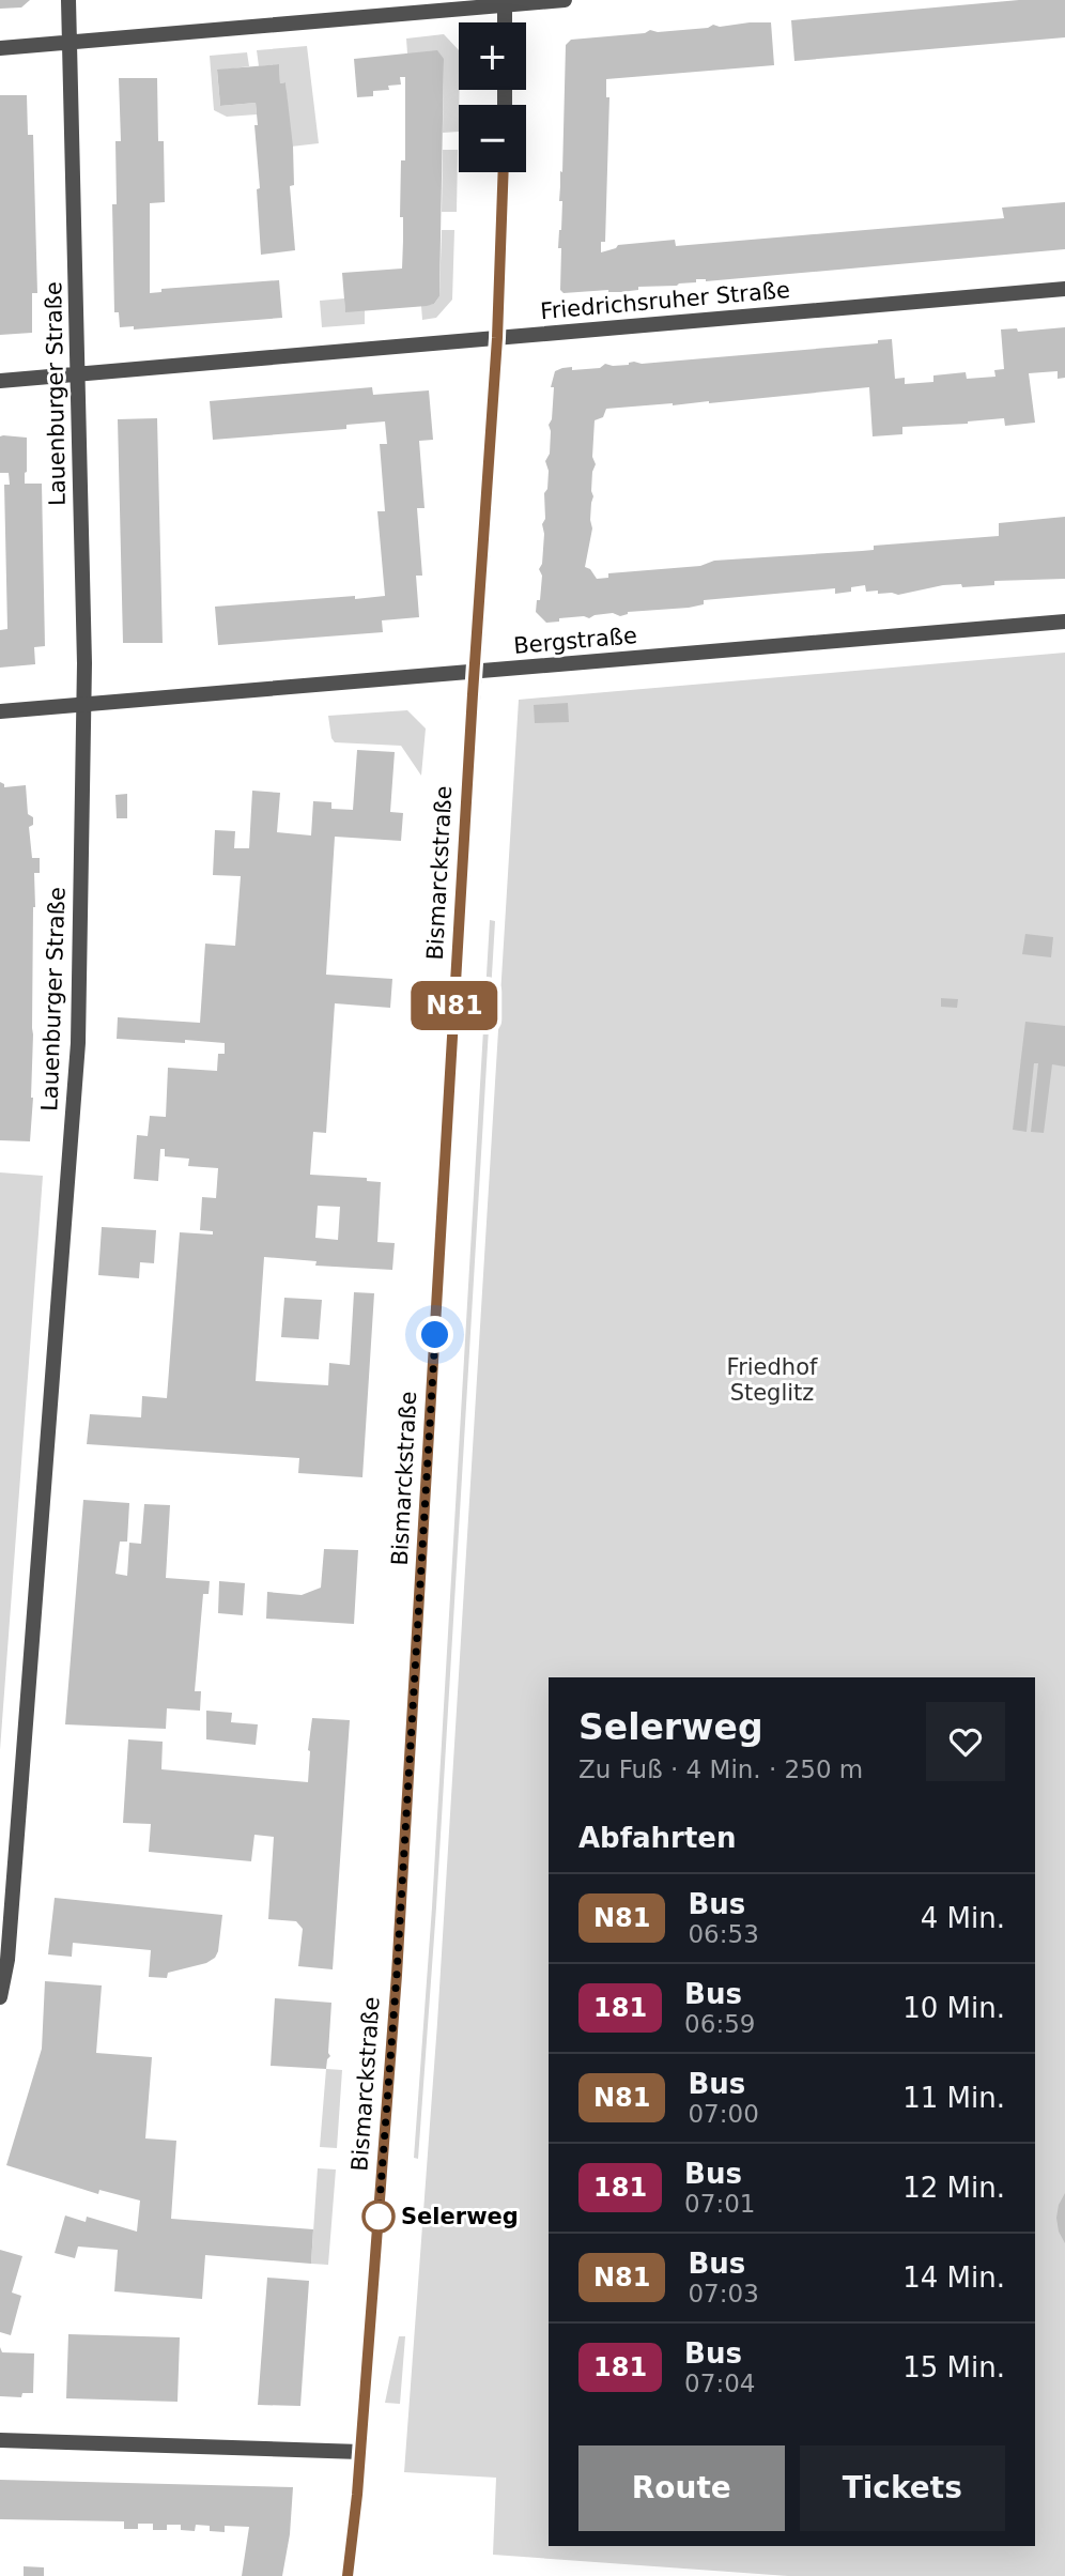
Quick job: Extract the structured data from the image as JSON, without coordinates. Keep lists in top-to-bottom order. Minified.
{"streets":{"street":["Friedrichsruher Straße","Lauenburger Straße","Bergstraße","Bismarckstraße"]},"crossings":[["Friedrichsruher Straße","Lauenburger Straße"],["Friedrichsruher Straße","Bismarckstraße"],["Lauenburger Straße","Bergstraße"],["Bergstraße","Bismarckstraße"]],"parks":["Friedhof Steglitz"],"places":["Selerweg"],"lines":["bus line N81"],"page":{"on_map":"N81","map_buttons":["+","−"],"heading":[["Selerweg","Zu Fuß · 4 Min. · 250 m"],"Abfahrten"],"list":[{"mark":"N81","name":"Bus","note":"06:53","value":"4 Min."},{"mark":"181","name":"Bus","note":"06:59","value":"10 Min."},{"mark":"N81","name":"Bus","note":"07:00","value":"11 Min."},{"mark":"181","name":"Bus","note":"07:01","value":"12 Min."},{"mark":"N81","name":"Bus","note":"07:03","value":"14 Min."},{"mark":"181","name":"Bus","note":"07:04","value":"15 Min."}],"buttons":["Route","Tickets"]}}
